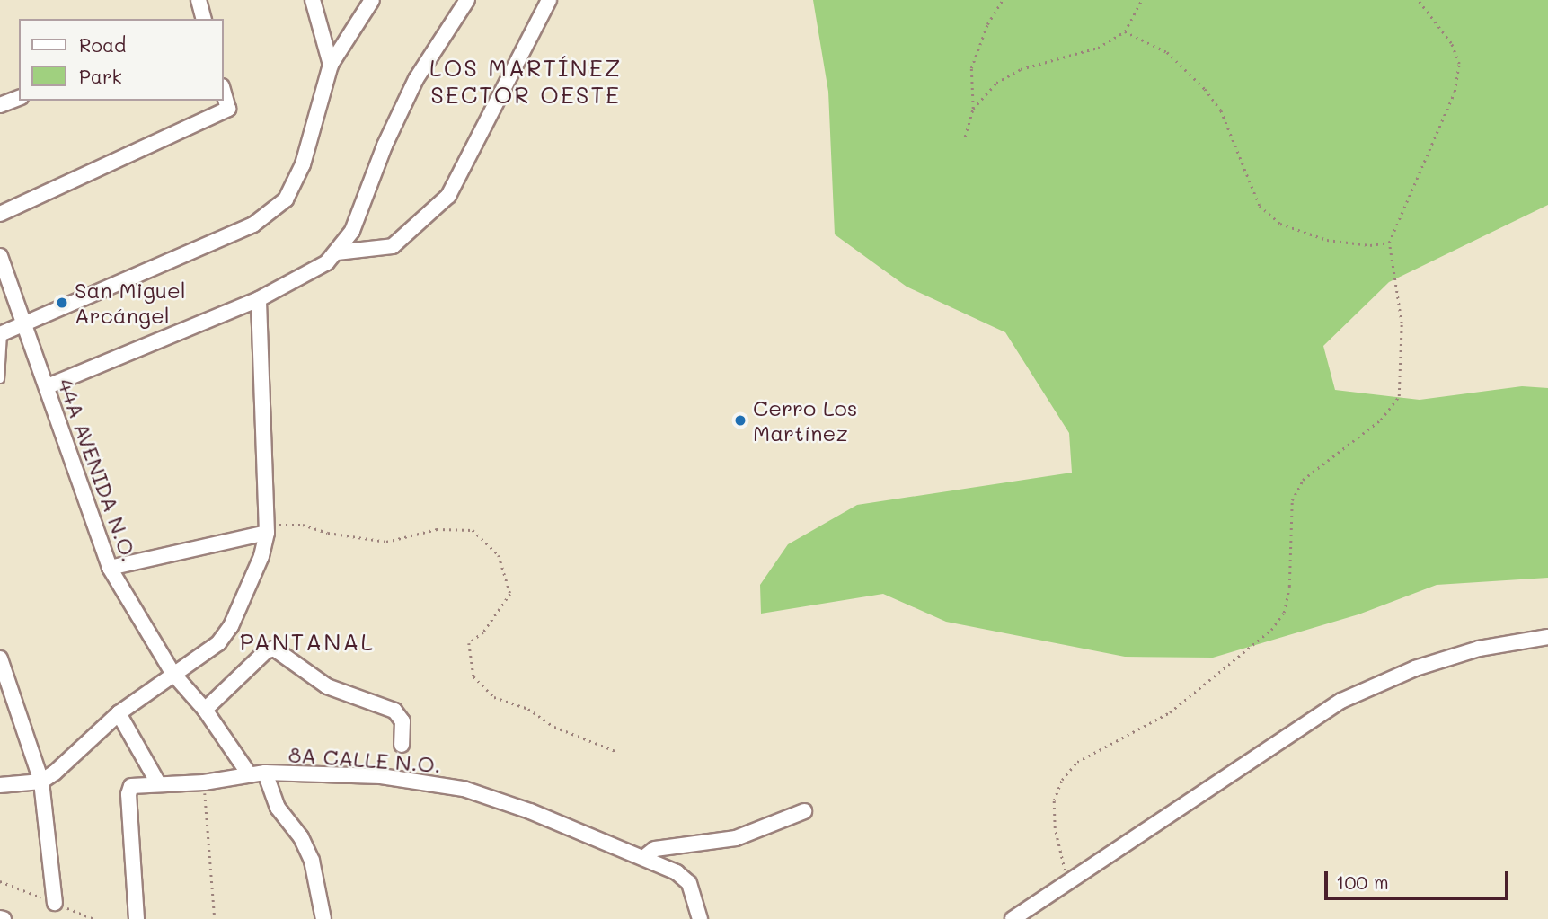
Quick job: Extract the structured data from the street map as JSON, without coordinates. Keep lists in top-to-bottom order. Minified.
{"streets":{"street":["44A AVENIDA N.O.","8A CALLE N.O."]},"crossings":[["44A AVENIDA N.O.","8A CALLE N.O."]],"districts":["LOS MARTÍNEZ SECTOR OESTE","PANTANAL"],"places":["San Miguel Arcángel","Cerro Los Martínez"],"legend":["Road","Park"],"scale_bar":"100 m"}
